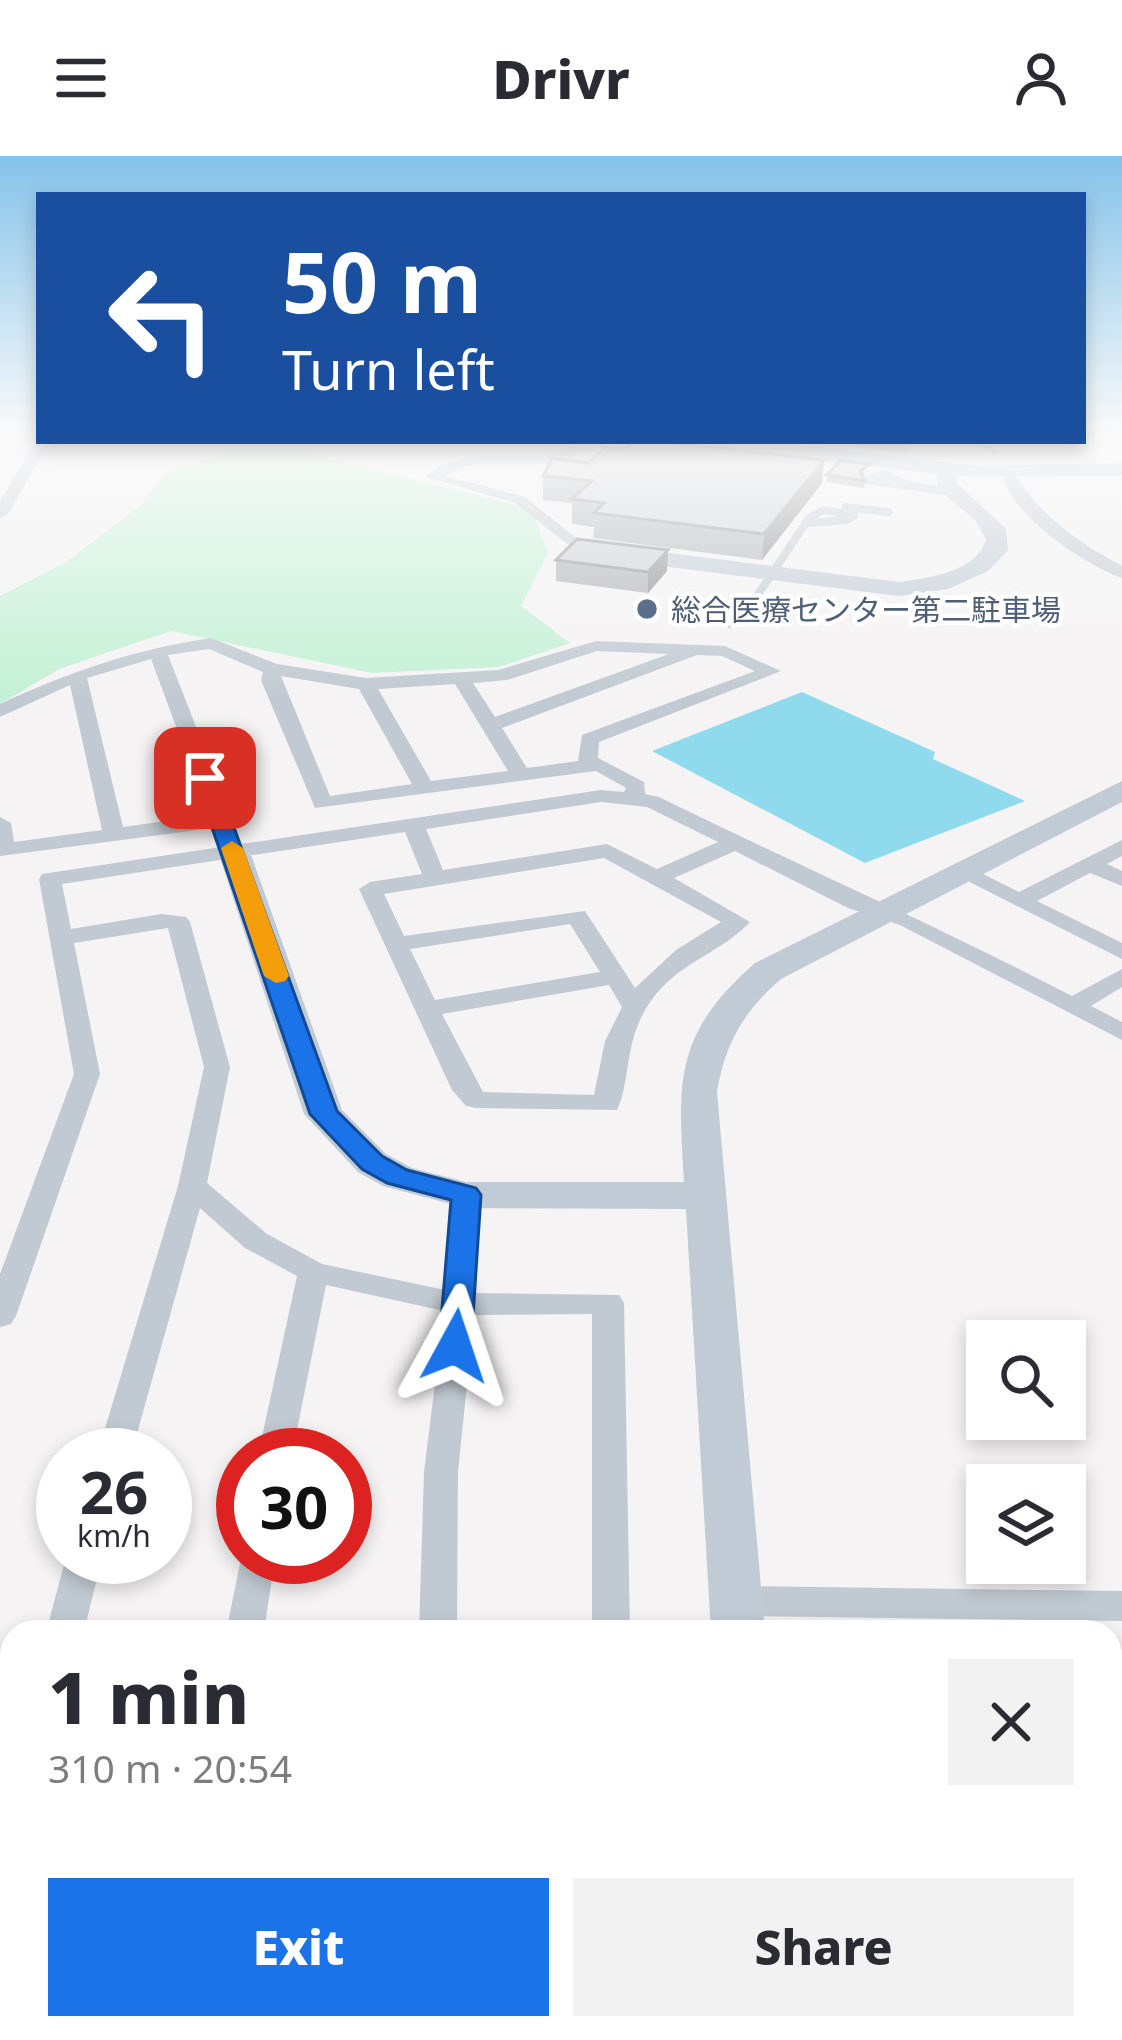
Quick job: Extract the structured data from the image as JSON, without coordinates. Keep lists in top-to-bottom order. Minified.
{"places":["総合医療センター第二駐車場"],"page":{"header":"Drivr","turn":["50 m","Turn left"],"speed":"26 km/h","limit":"30","heading":["1 min","310 m · 20:54"],"buttons":["Exit","Share"]}}
